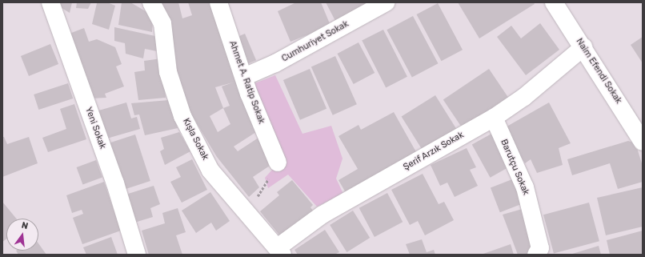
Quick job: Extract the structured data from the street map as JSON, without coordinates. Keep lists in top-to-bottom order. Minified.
{"streets":{"street":["Cumhuriyet Sokak","Naim Efendi Sokak","Ahmet A. Ratip Sokak","Yeni Sokak","Kışla Sokak","Şerif Arzık Sokak","Barutçu Sokak"]},"crossings":[["Cumhuriyet Sokak","Ahmet A. Ratip Sokak"],["Naim Efendi Sokak","Şerif Arzık Sokak"],["Kışla Sokak","Şerif Arzık Sokak"],["Şerif Arzık Sokak","Barutçu Sokak"]],"north":"top"}
